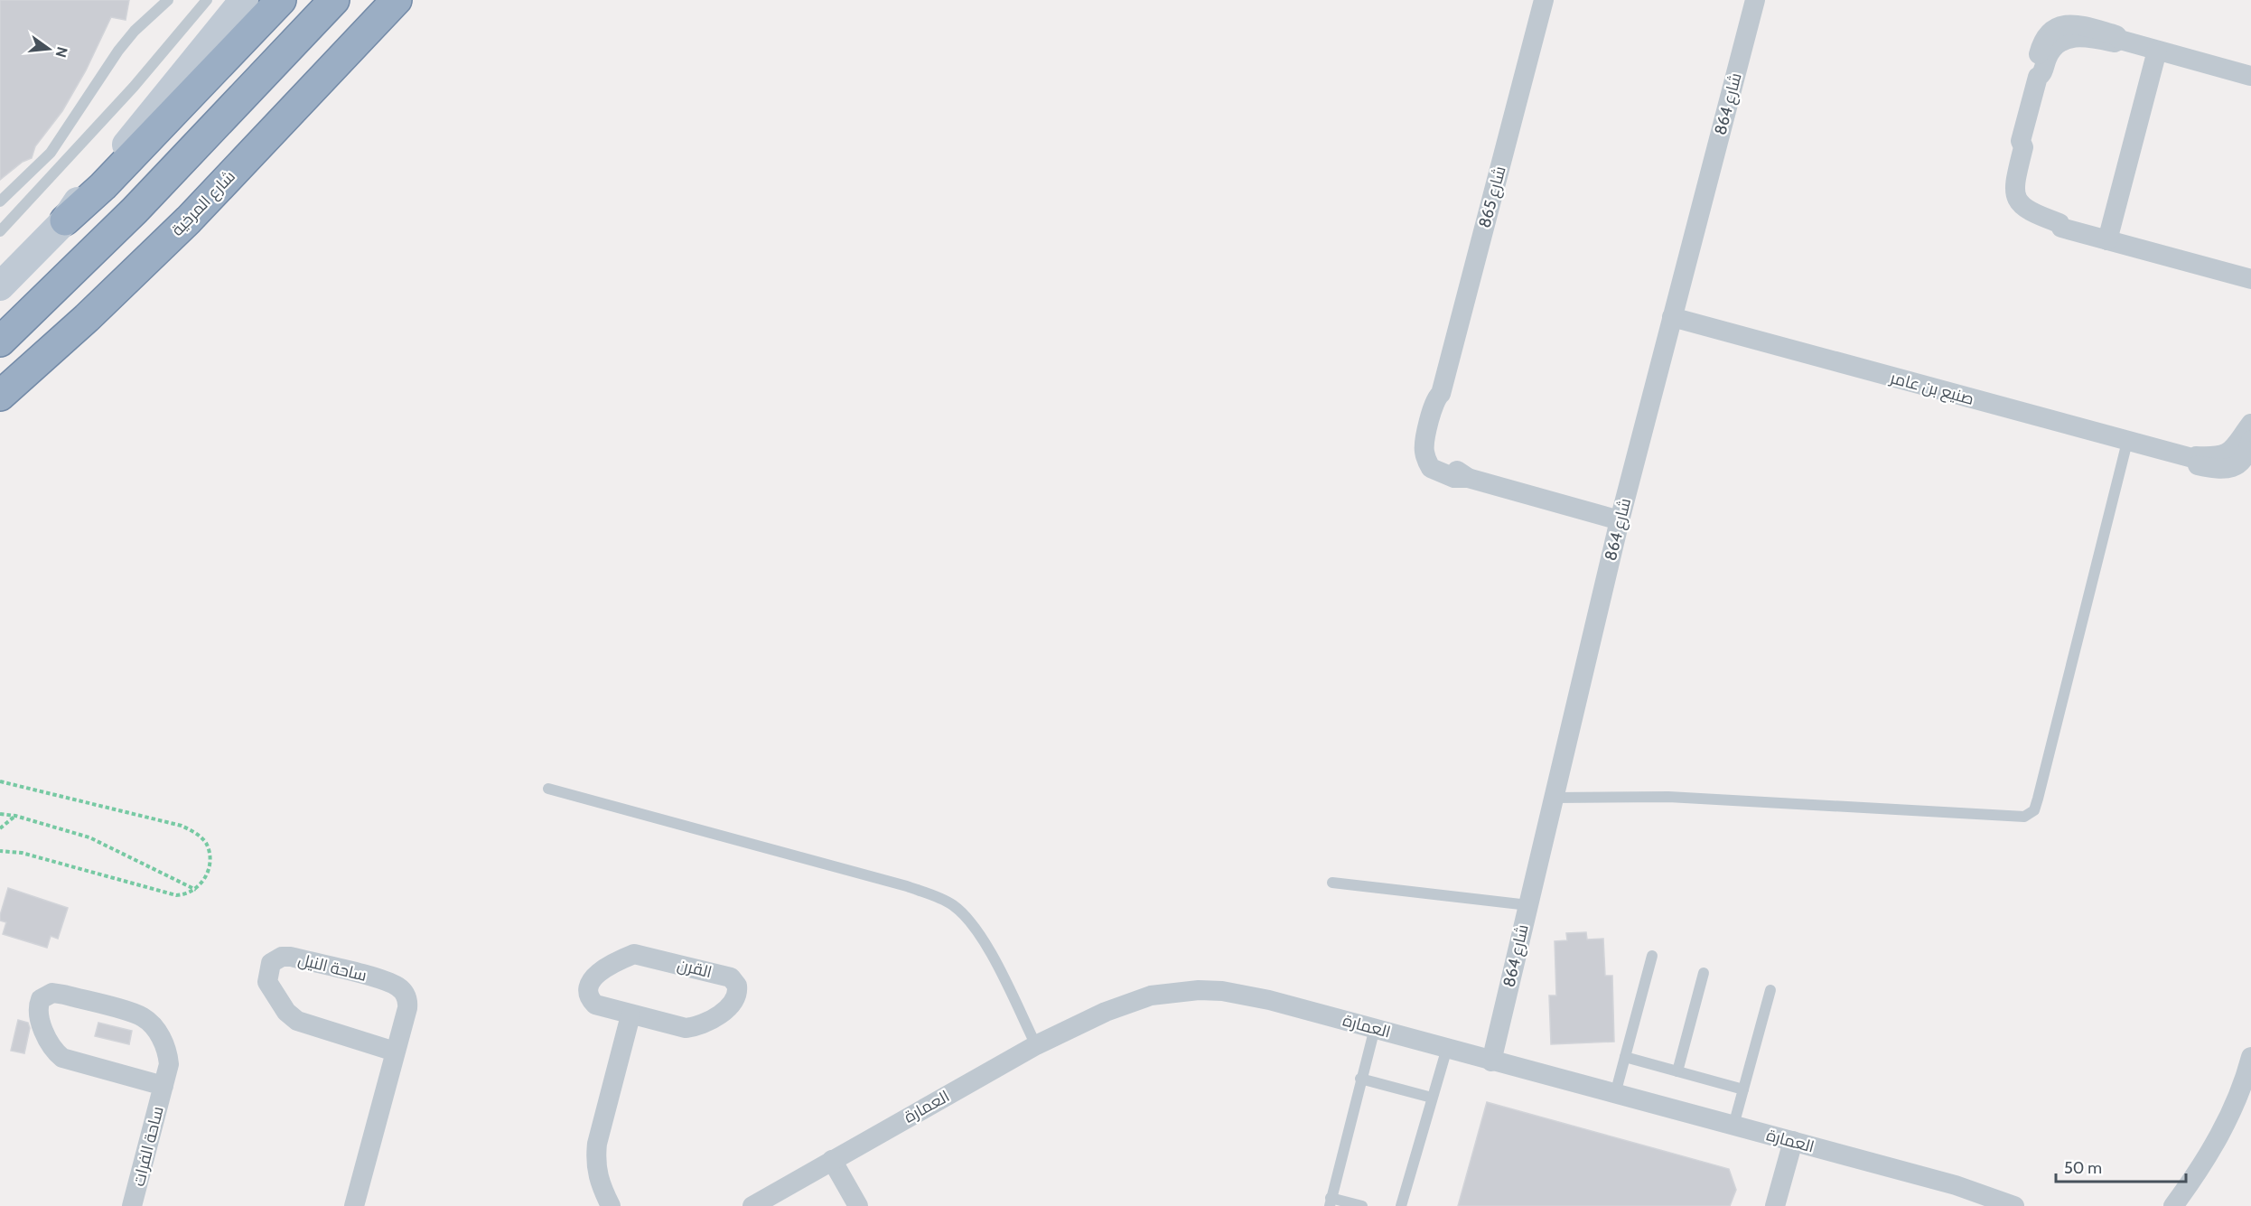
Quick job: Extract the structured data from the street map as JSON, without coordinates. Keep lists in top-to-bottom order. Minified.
{"streets":{"highway":["شارع المرخية"],"street":["شارع 864","شارع 865","صنيع بن عامر","ساحة النيل","القرن","العمارة","ساحة الفرات"]},"crossings":[["شارع 864","شارع 865"],["شارع 864","صنيع بن عامر"],["شارع 864","العمارة"]],"scale_bar":"50 m","north":"right"}
